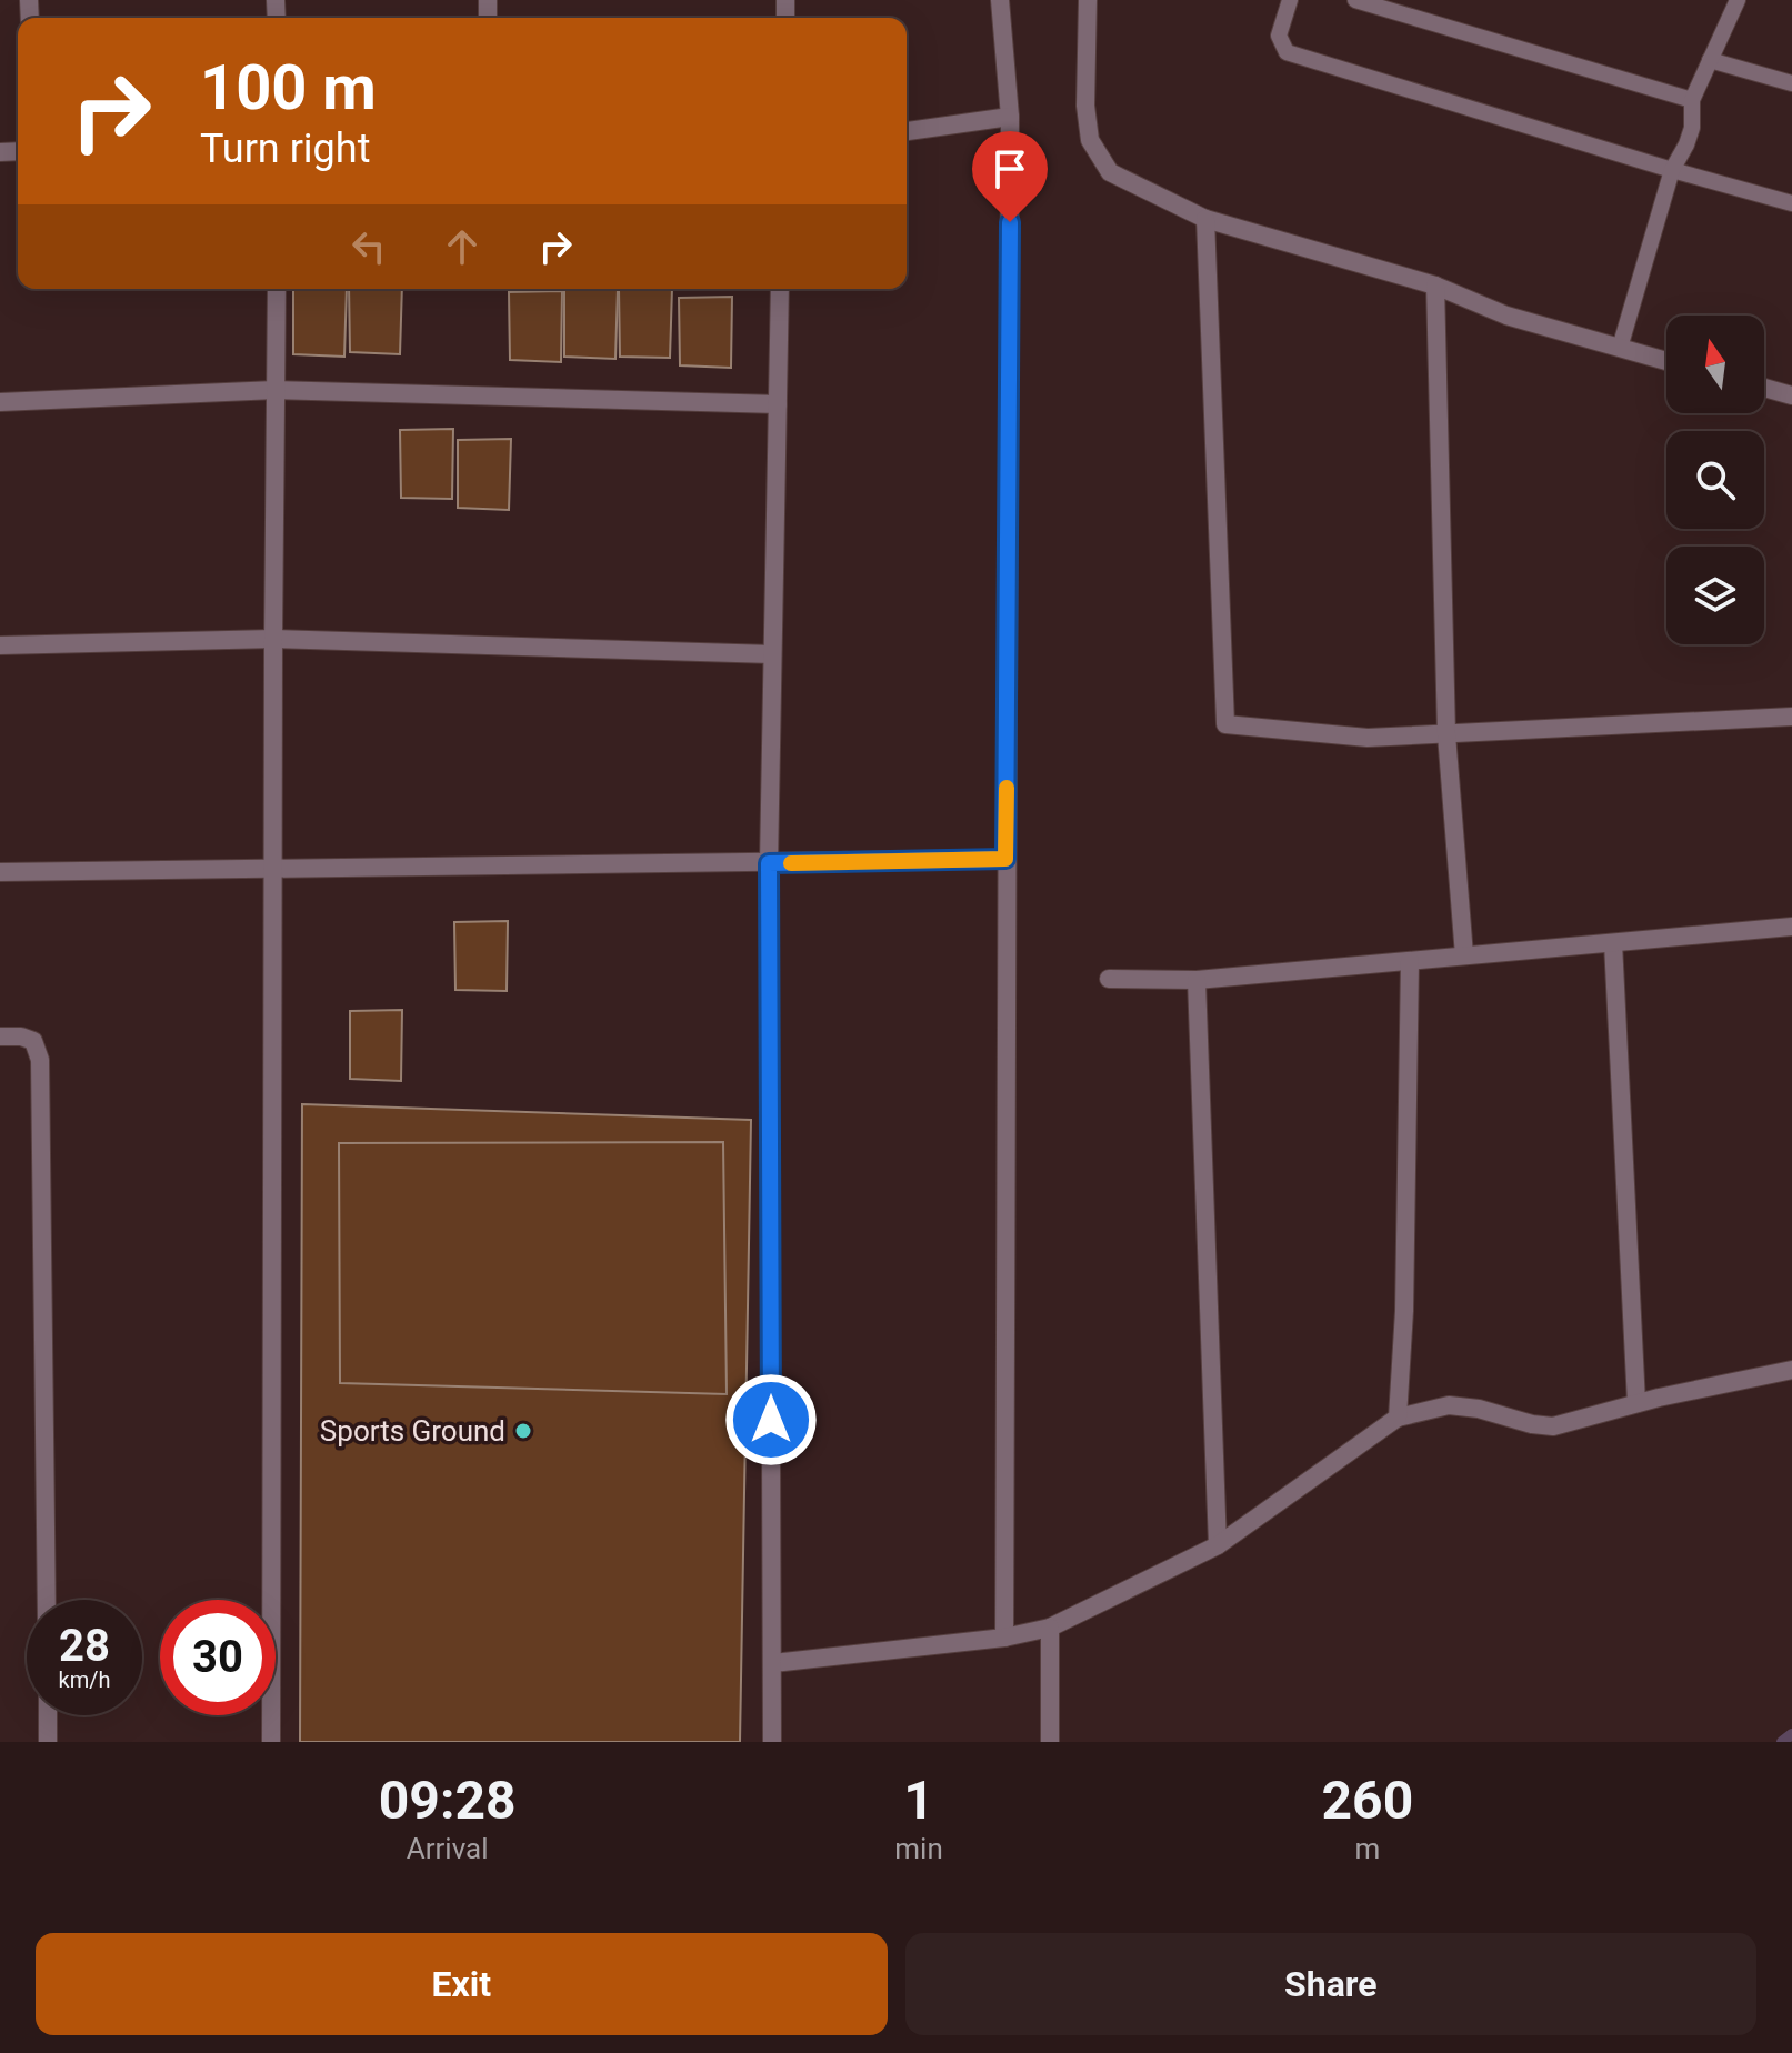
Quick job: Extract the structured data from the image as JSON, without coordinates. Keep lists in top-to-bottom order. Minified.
{"places":["Sports Ground"],"north":"top","page":{"turn":["100 m","Turn right"],"speed":"28 km/h","limit":"30","eta":["09:28","Arrival","1","min","260","m"],"buttons":["Exit","Share"]}}
